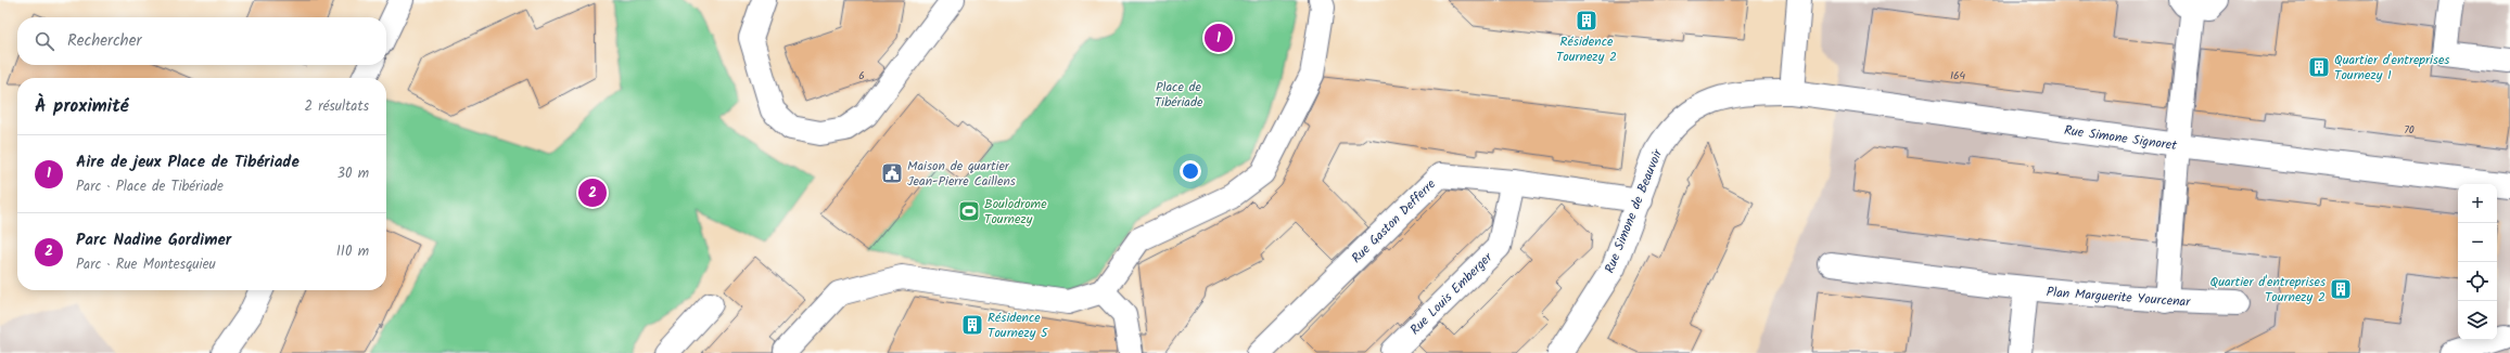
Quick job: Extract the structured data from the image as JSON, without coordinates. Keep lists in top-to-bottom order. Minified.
{"streets":{"street":["Rue Simone Signoret","Rue Simone de Beauvoir","Rue Gaston Defferre","Rue Louis Emberger","Plan Marguerite Yourcenar"]},"crossings":[["Rue Simone Signoret","Rue Simone de Beauvoir"],["Rue Simone de Beauvoir","Rue Gaston Defferre"],["Rue Gaston Defferre","Rue Louis Emberger"]],"parks":["Place de Tibériade"],"places":{"building":["Résidence Tournezy 2","Quartier d'entreprises Tournezy 1","Quartier d'entreprises Tournezy 2","Résidence Tournezy 5"],"public building":["Maison de quartier Jean-Pierre Caillens"],"sports":["Boulodrome Tournezy"]},"house_numbers":["6","164","70"],"page":{"search":"Rechercher","pins":["1","2"],"heading":["À proximité","2 résultats"],"list":[{"mark":"1","name":"Aire de jeux Place de Tibériade","note":"Parc · Place de Tibériade","value":"30 m"},{"mark":"2","name":"Parc Nadine Gordimer","note":"Parc · Rue Montesquieu","value":"110 m"}],"map_buttons":["+","−"]}}
